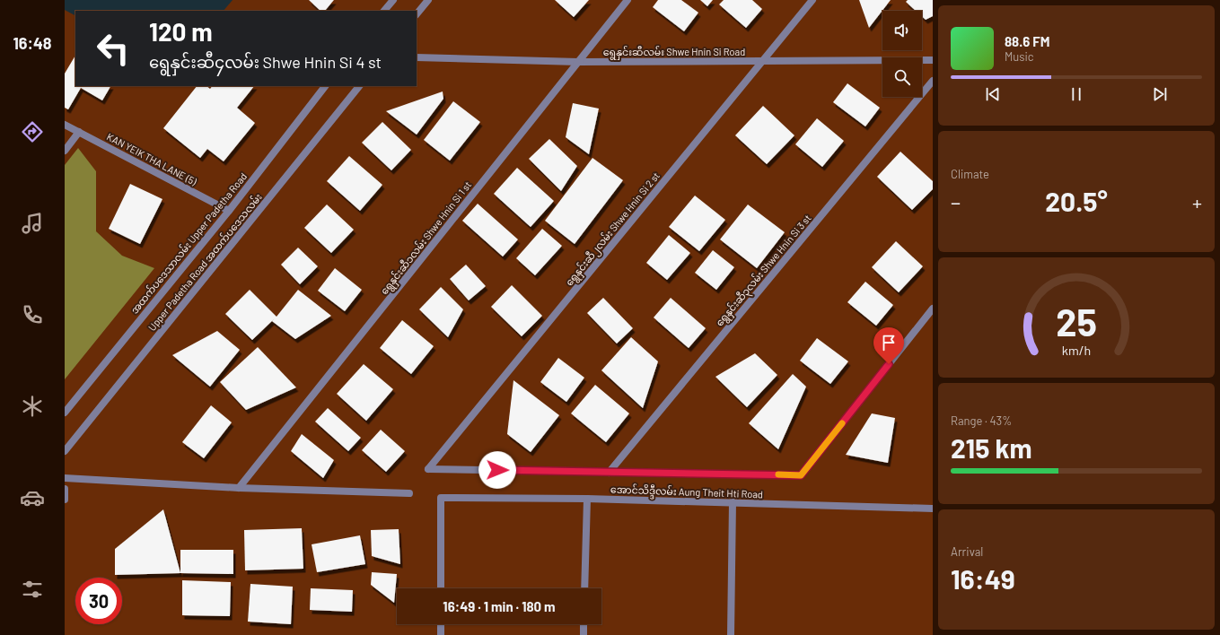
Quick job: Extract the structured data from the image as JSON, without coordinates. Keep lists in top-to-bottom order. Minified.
{"streets":{"street":["ရွေနှင်းဆီလမ်း Shwe Hnin Si Road","KAN YEIK THA LANE (5)","ရွေနှင်းဆီ၂လမ်း Shwe Hnin Si 2 st","ရွေနှင်းဆီ၁လမ်း Shwe Hnin Si 1 st","အထက်ပဒေသာလမ်း Upper Padetha Road","Upper Padetha Road အထက်ပဒေသလမ်း","ရွေနှင်းဆီ၃လမ်း Shwe Hnin Si 3 st","အောင်သိဒ္ဒီလမ်း Aung Theit Hti Road"]},"crossings":[["ရွေနှင်းဆီလမ်း Shwe Hnin Si Road","ရွေနှင်းဆီ၂လမ်း Shwe Hnin Si 2 st"],["ရွေနှင်းဆီလမ်း Shwe Hnin Si Road","ရွေနှင်းဆီ၁လမ်း Shwe Hnin Si 1 st"],["KAN YEIK THA LANE (5)","အထက်ပဒေသာလမ်း Upper Padetha Road"],["ရွေနှင်းဆီ၂လမ်း Shwe Hnin Si 2 st","ရွေနှင်းဆီ၃လမ်း Shwe Hnin Si 3 st"]],"page":{"tabs":"16:48","turn":["120 m","ရွေနှင်းဆီ၄လမ်း Shwe Hnin Si 4 st"],"song":["88.6 FM","Music"],"tile":["Climate",["Range · 43%","215 km"],["Arrival","16:49"]],"heat":["−","20.5°","+"],"limit":"30","trip":"16:49 · 1 min · 180 m","gauge":["25","km/h"]}}
